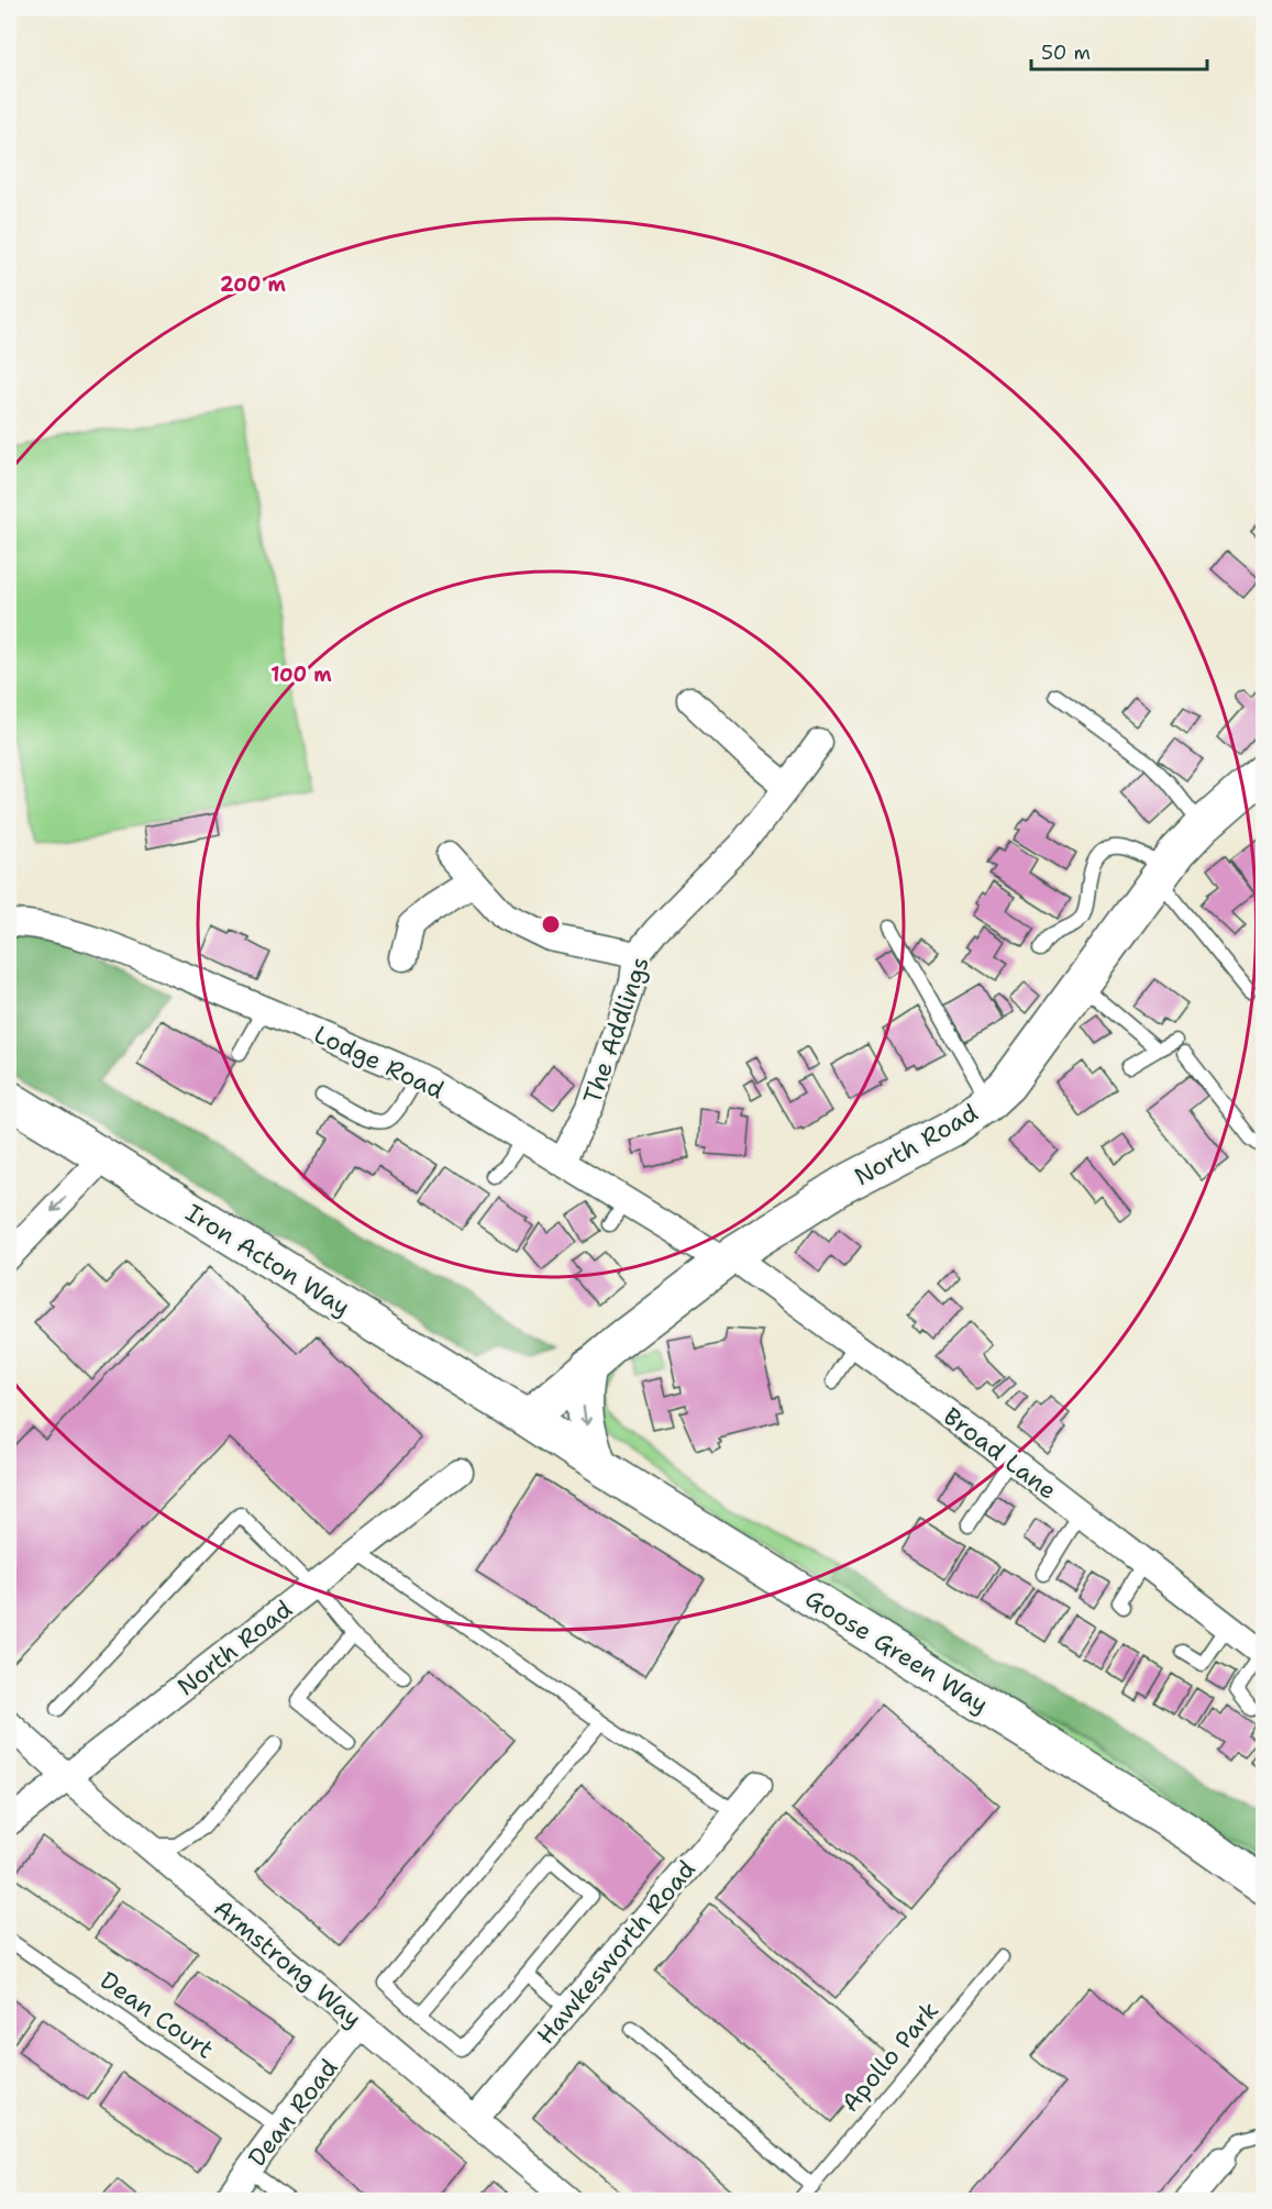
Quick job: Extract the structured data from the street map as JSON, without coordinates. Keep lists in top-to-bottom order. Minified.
{"streets":{"main road":["North Road","Iron Acton Way","Goose Green Way"],"street":["The Addlings","Lodge Road","Broad Lane","Hawkesworth Road","Armstrong Way","Dean Road"],"lane":["Dean Court","Apollo Park"]},"crossings":[["The Addlings","Lodge Road"],["Lodge Road","North Road"],["Lodge Road","Broad Lane"],["North Road","Iron Acton Way"],["North Road","Broad Lane"],["North Road","Goose Green Way"],["North Road","Armstrong Way"],["Iron Acton Way","Goose Green Way"],["Hawkesworth Road","Armstrong Way"],["Armstrong Way","Dean Road"],["Dean Court","Dean Road"]],"scale_bar":"50 m","rings":["200 m","100 m"]}
